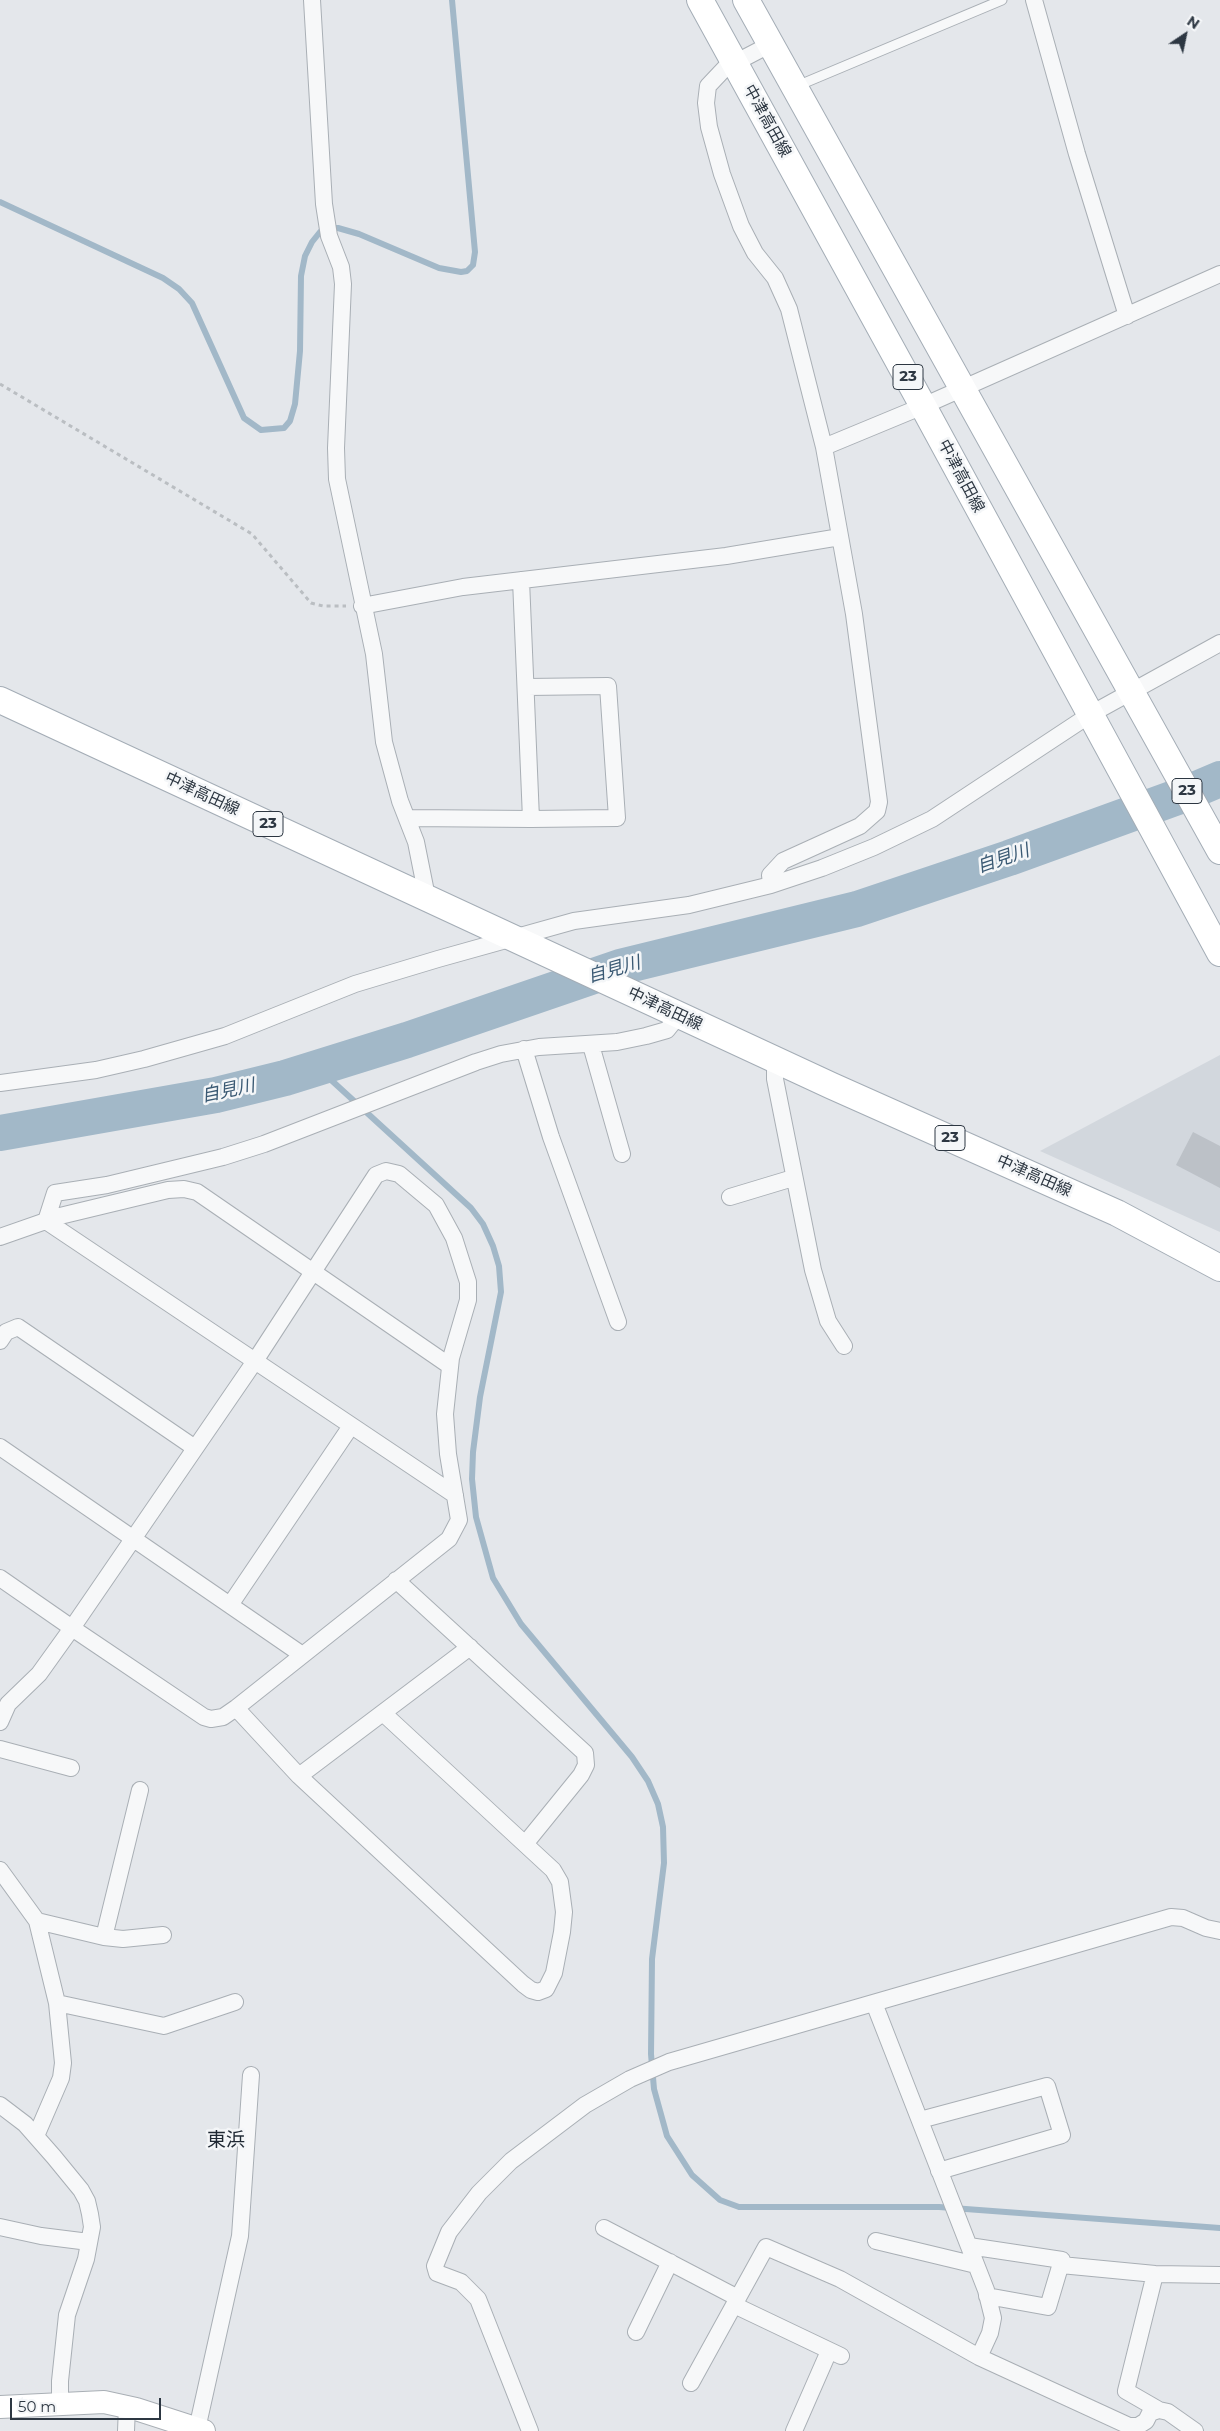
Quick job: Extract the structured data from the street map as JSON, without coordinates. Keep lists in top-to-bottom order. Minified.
{"streets":{"main road":["中津高田線","23"]},"districts":["東浜"],"water":["自見川"],"scale_bar":"50 m","north":"top right"}
